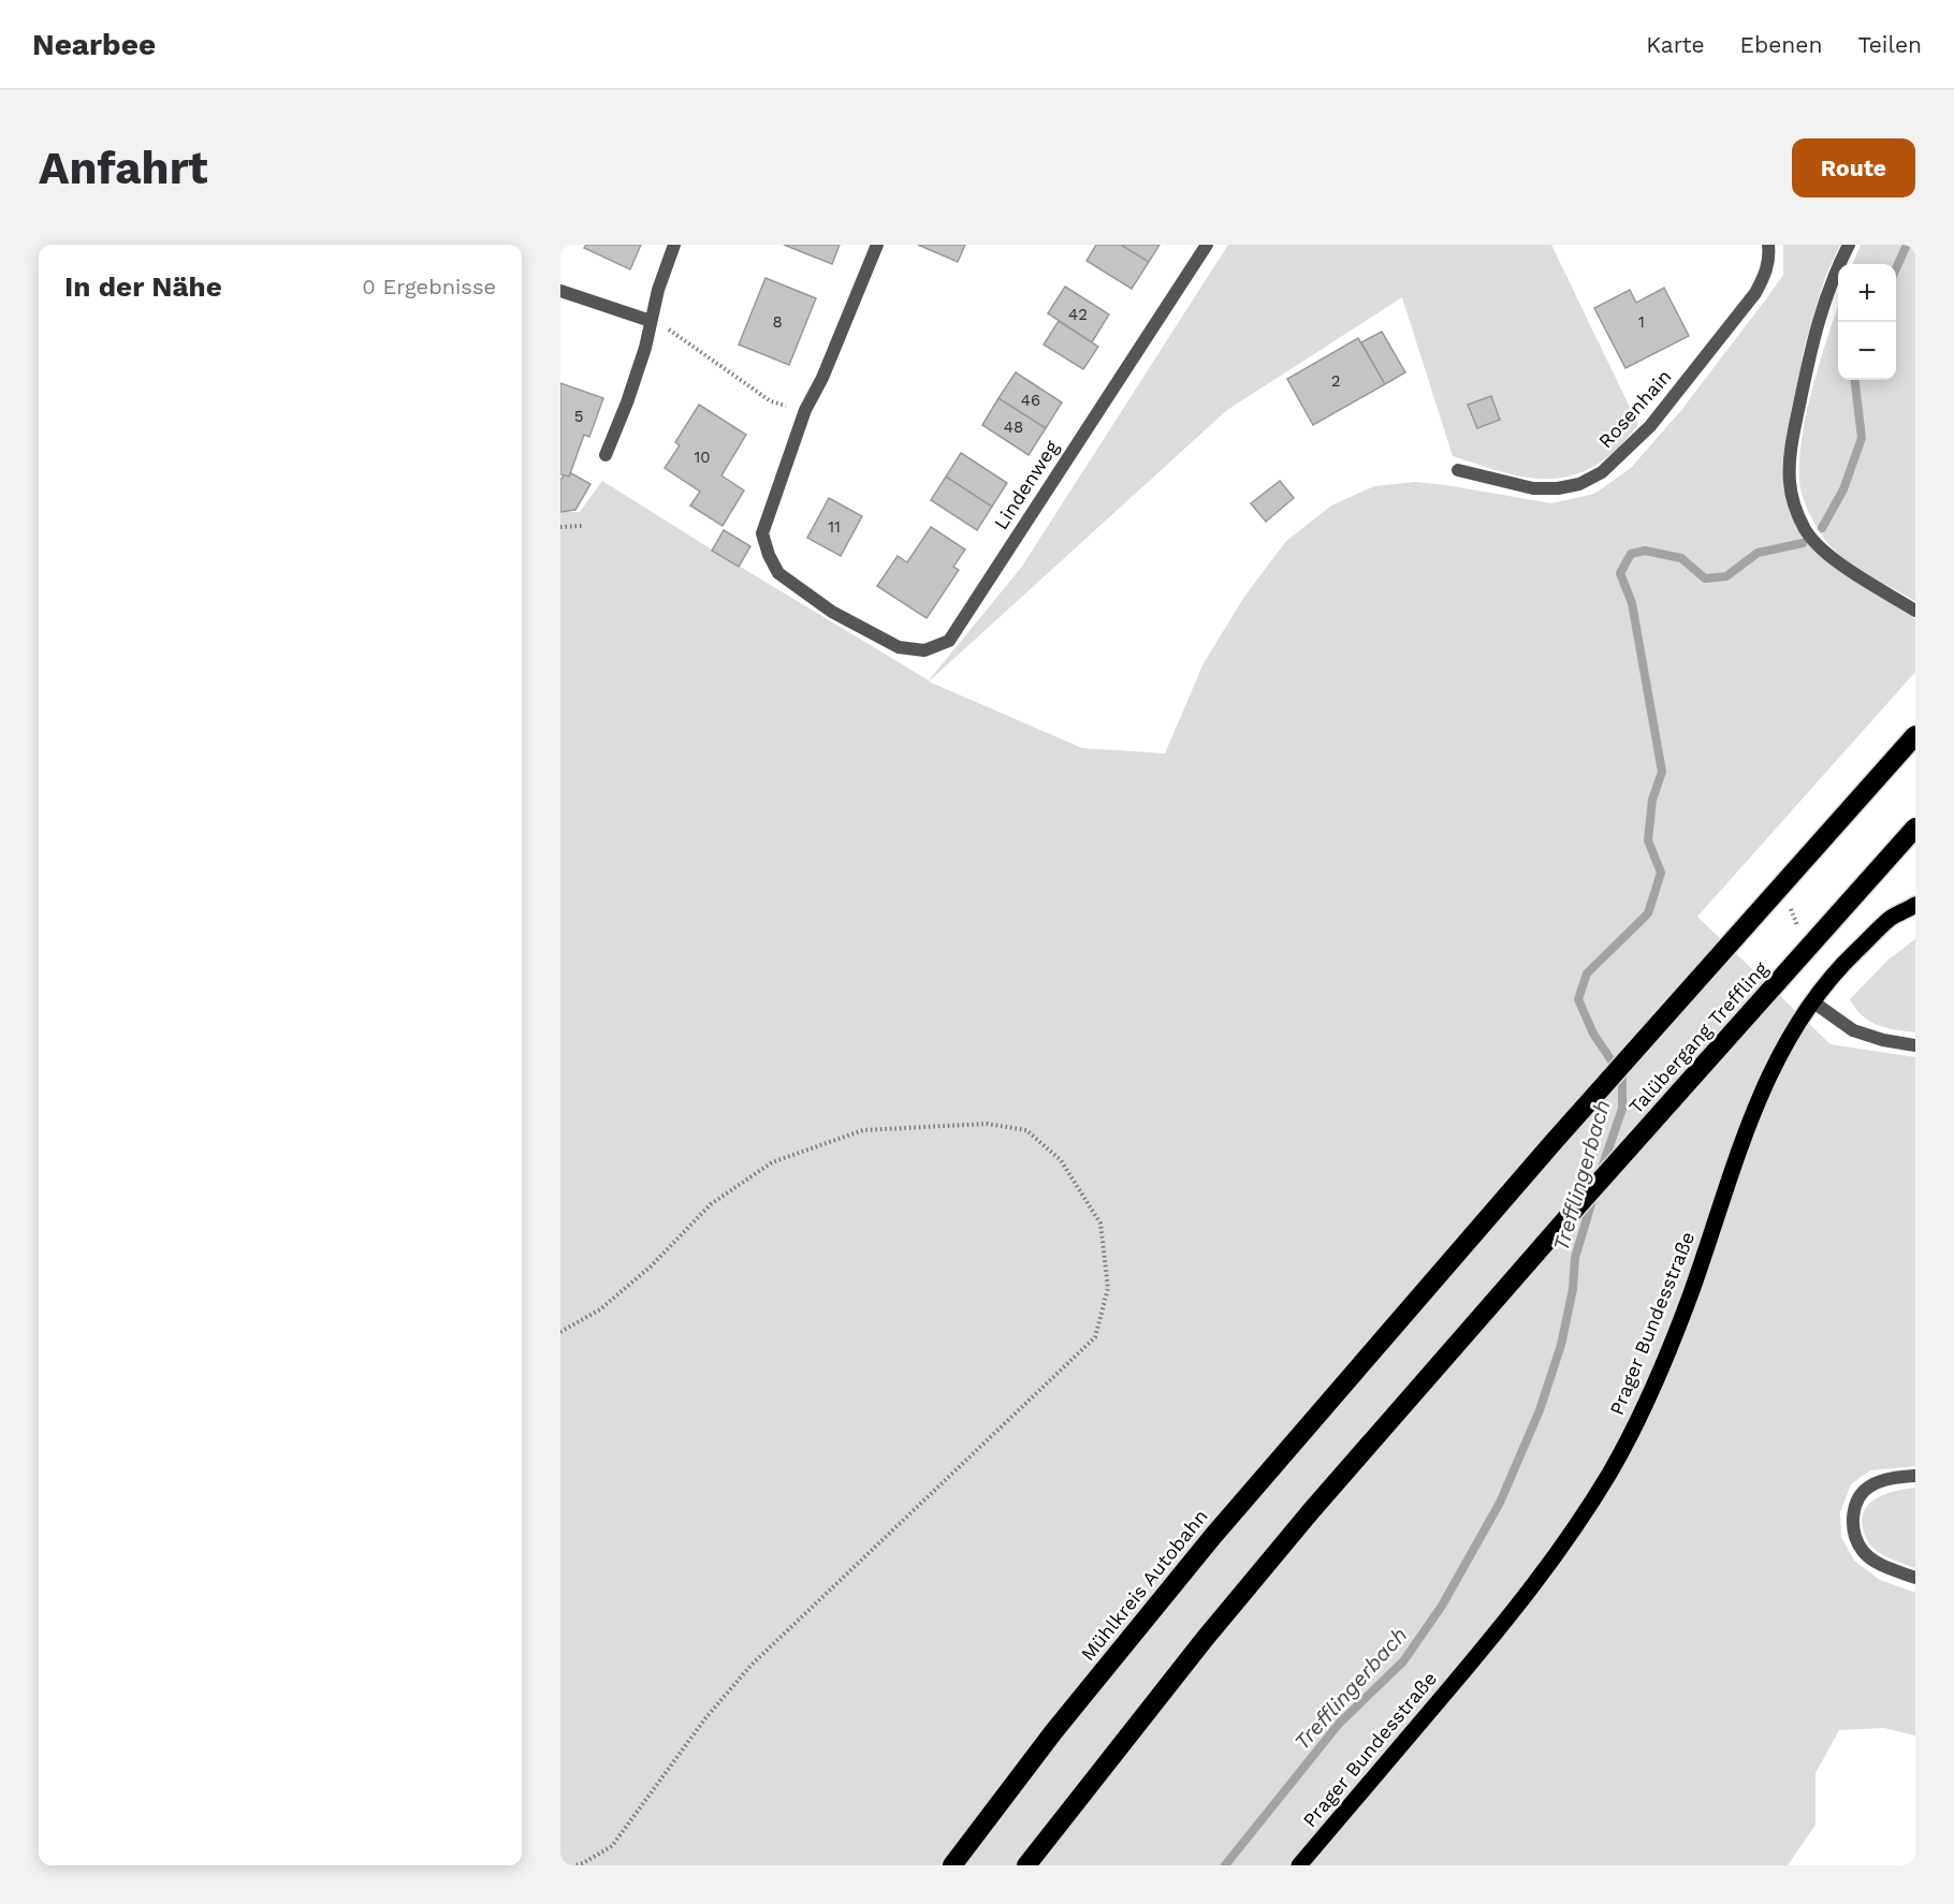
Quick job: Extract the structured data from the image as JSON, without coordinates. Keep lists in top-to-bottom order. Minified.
{"streets":{"highway":["Talübergang Treffling","Mühlkreis Autobahn"],"main road":["Prager Bundesstraße"],"street":["Rosenhain","Lindenweg"]},"crossings":[["Talübergang Treffling","Mühlkreis Autobahn"]],"water":["Trefflingerbach"],"house_numbers":["42","8","1","2","46","5","48","10","11"],"page":{"header":"Nearbee","nav":["Karte","Ebenen","Teilen"],"buttons":"Route","title":"Anfahrt","heading":["In der Nähe","0 Ergebnisse"],"map_buttons":["+","−"]}}
